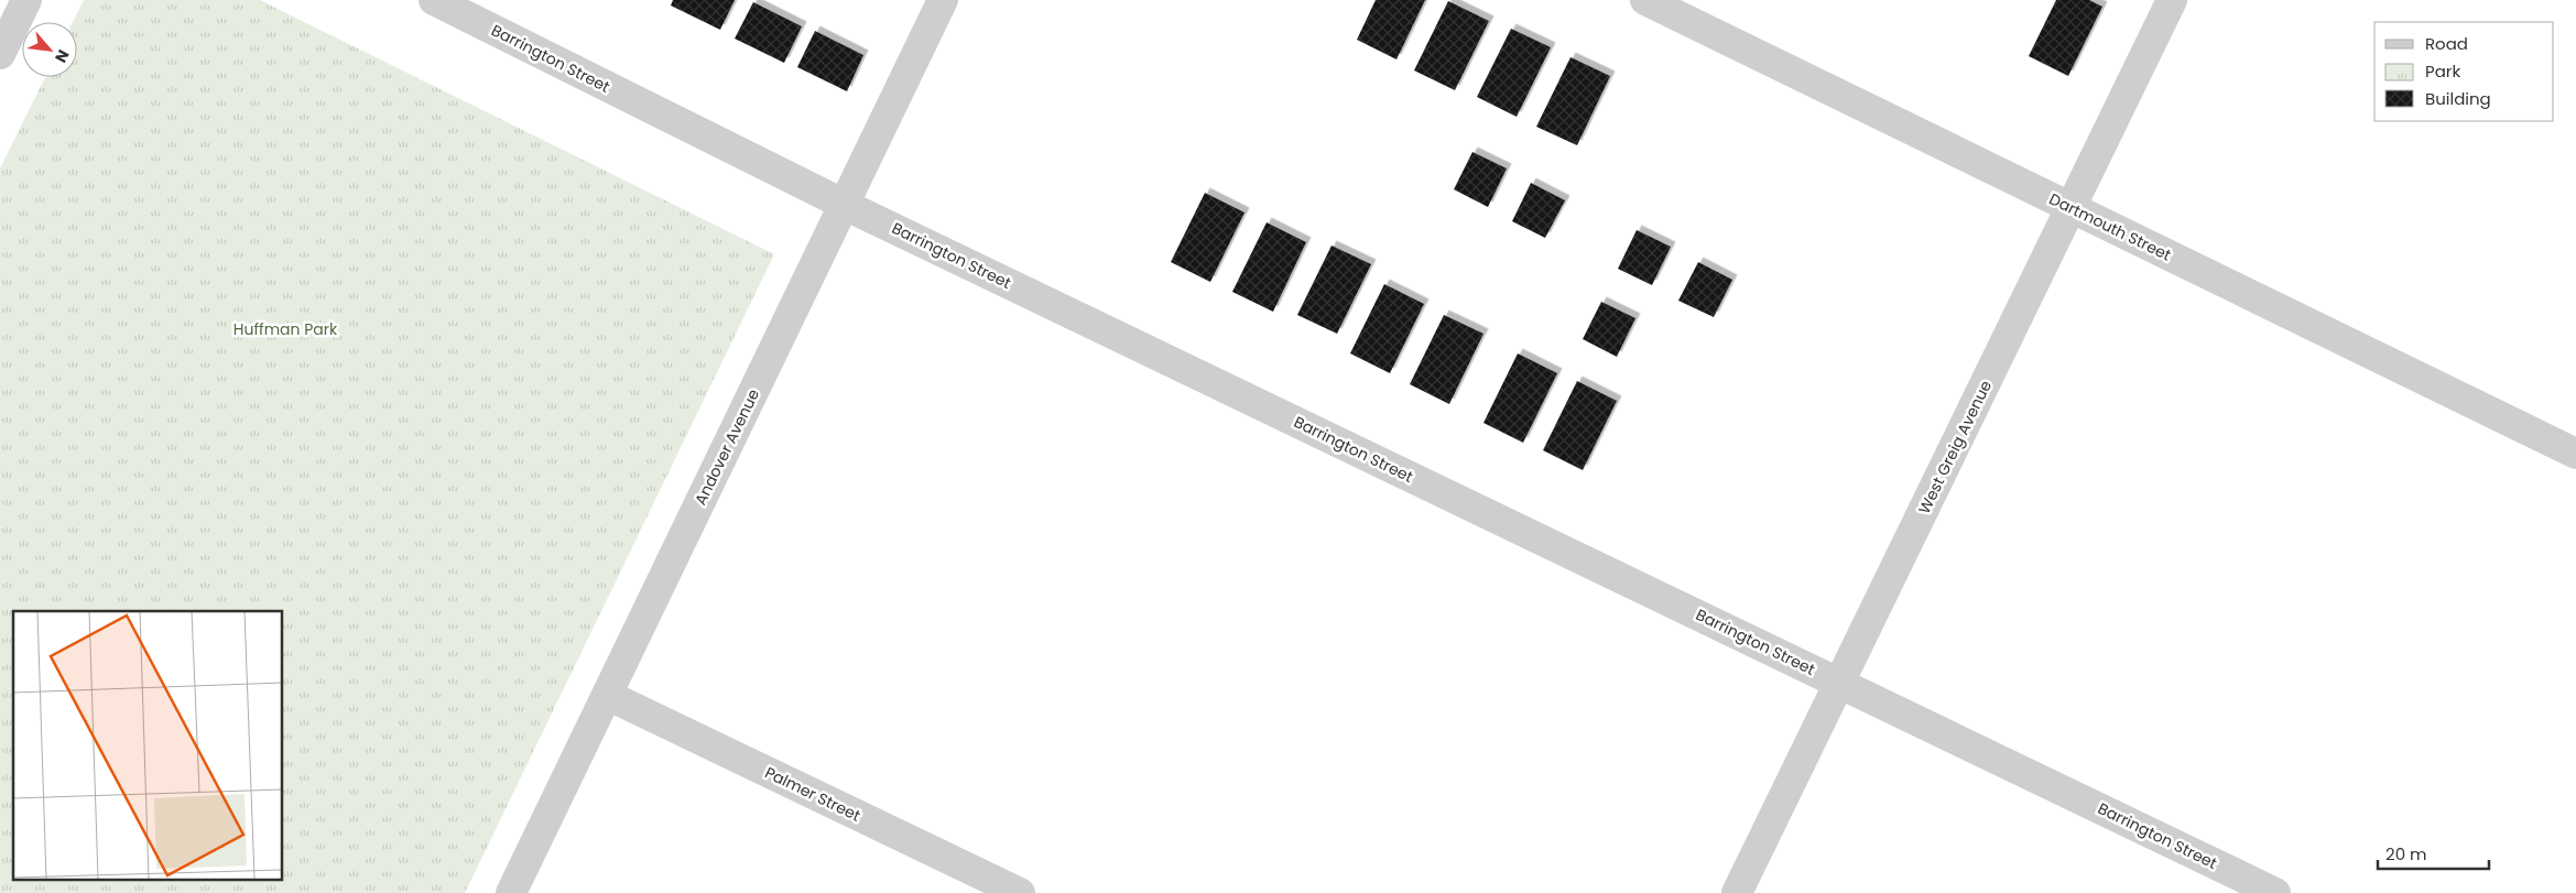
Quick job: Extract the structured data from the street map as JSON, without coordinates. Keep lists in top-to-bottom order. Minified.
{"streets":{"street":["Barrington Street","Dartmouth Street","Andover Avenue","West Greig Avenue","Palmer Street"]},"crossings":[["Barrington Street","Andover Avenue"],["Barrington Street","West Greig Avenue"],["Dartmouth Street","West Greig Avenue"],["Andover Avenue","Palmer Street"]],"parks":["Huffman Park"],"legend":["Road","Park","Building"],"scale_bar":"20 m","north":"bottom right"}
